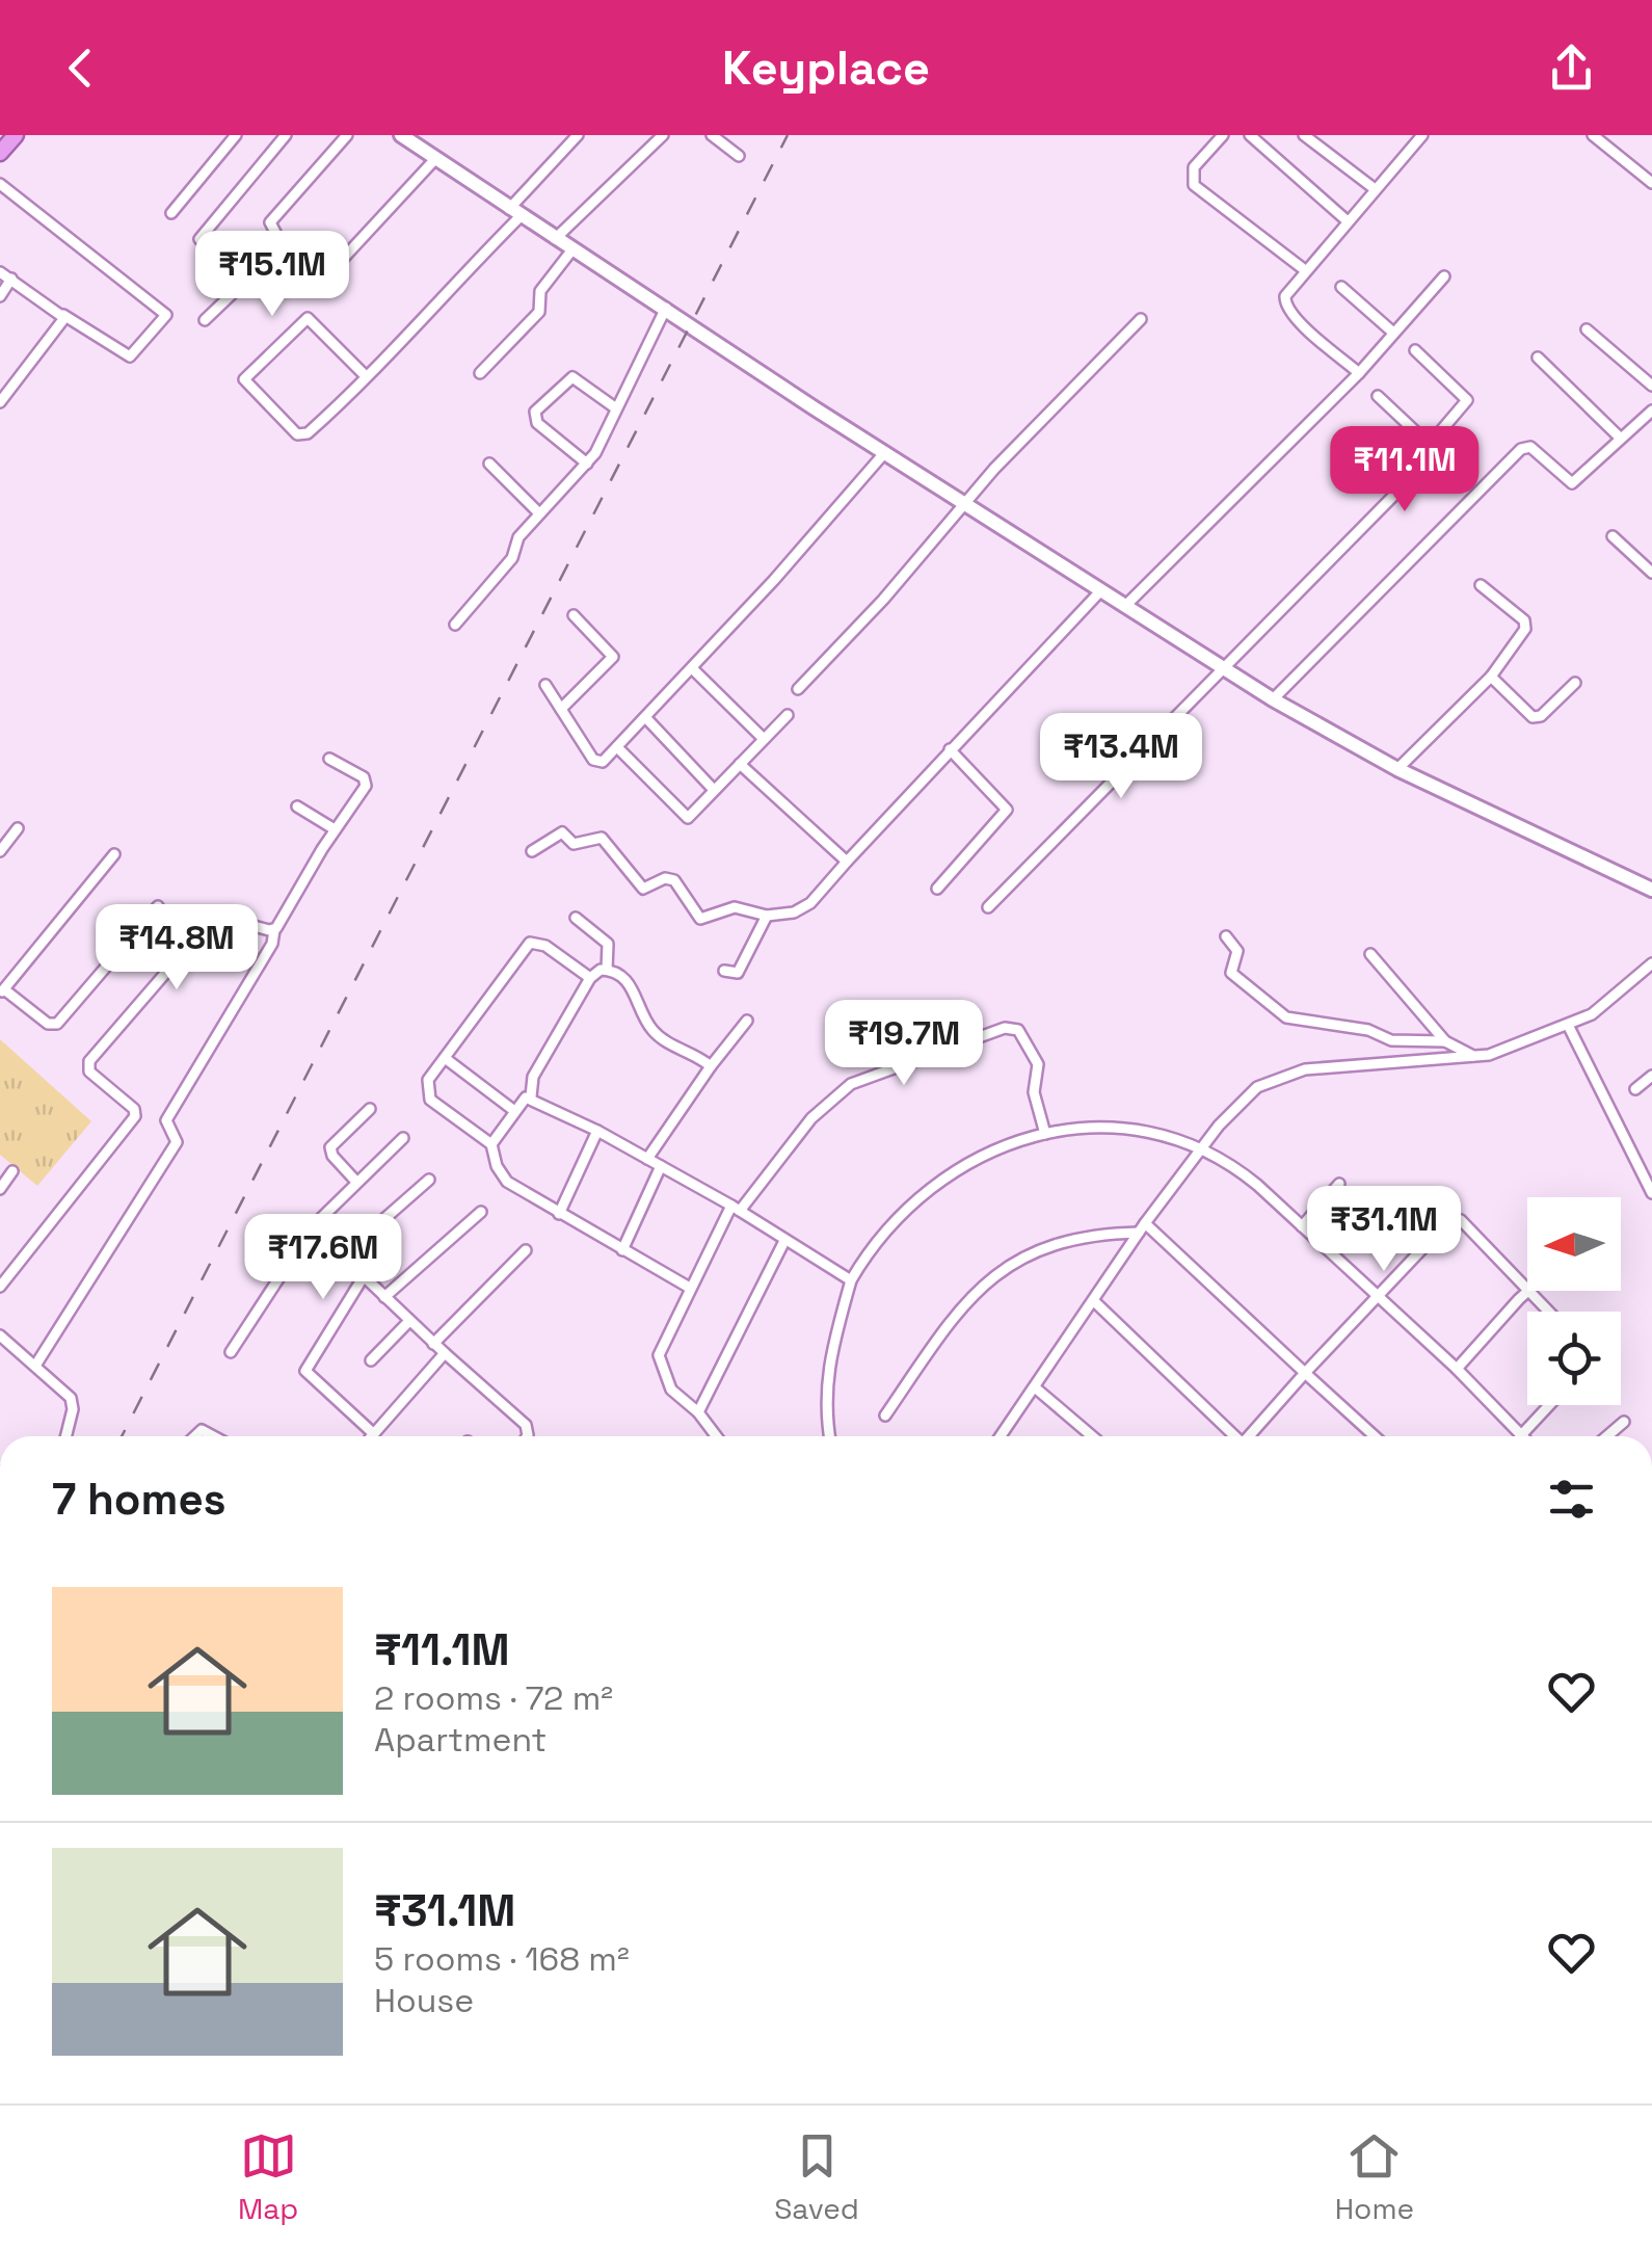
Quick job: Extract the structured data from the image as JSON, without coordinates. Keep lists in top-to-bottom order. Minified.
{"north":"left","page":{"header":"Keyplace","price":["₹15.1M","₹11.1M","₹13.4M","₹14.8M","₹19.7M","₹31.1M","₹17.6M"],"heading":"7 homes","list":[{"name":"₹11.1M","note":"2 rooms · 72 m² · Apartment"},{"name":"₹31.1M","note":"5 rooms · 168 m² · House"}],"tabs":["Map","Saved","Home"]}}
